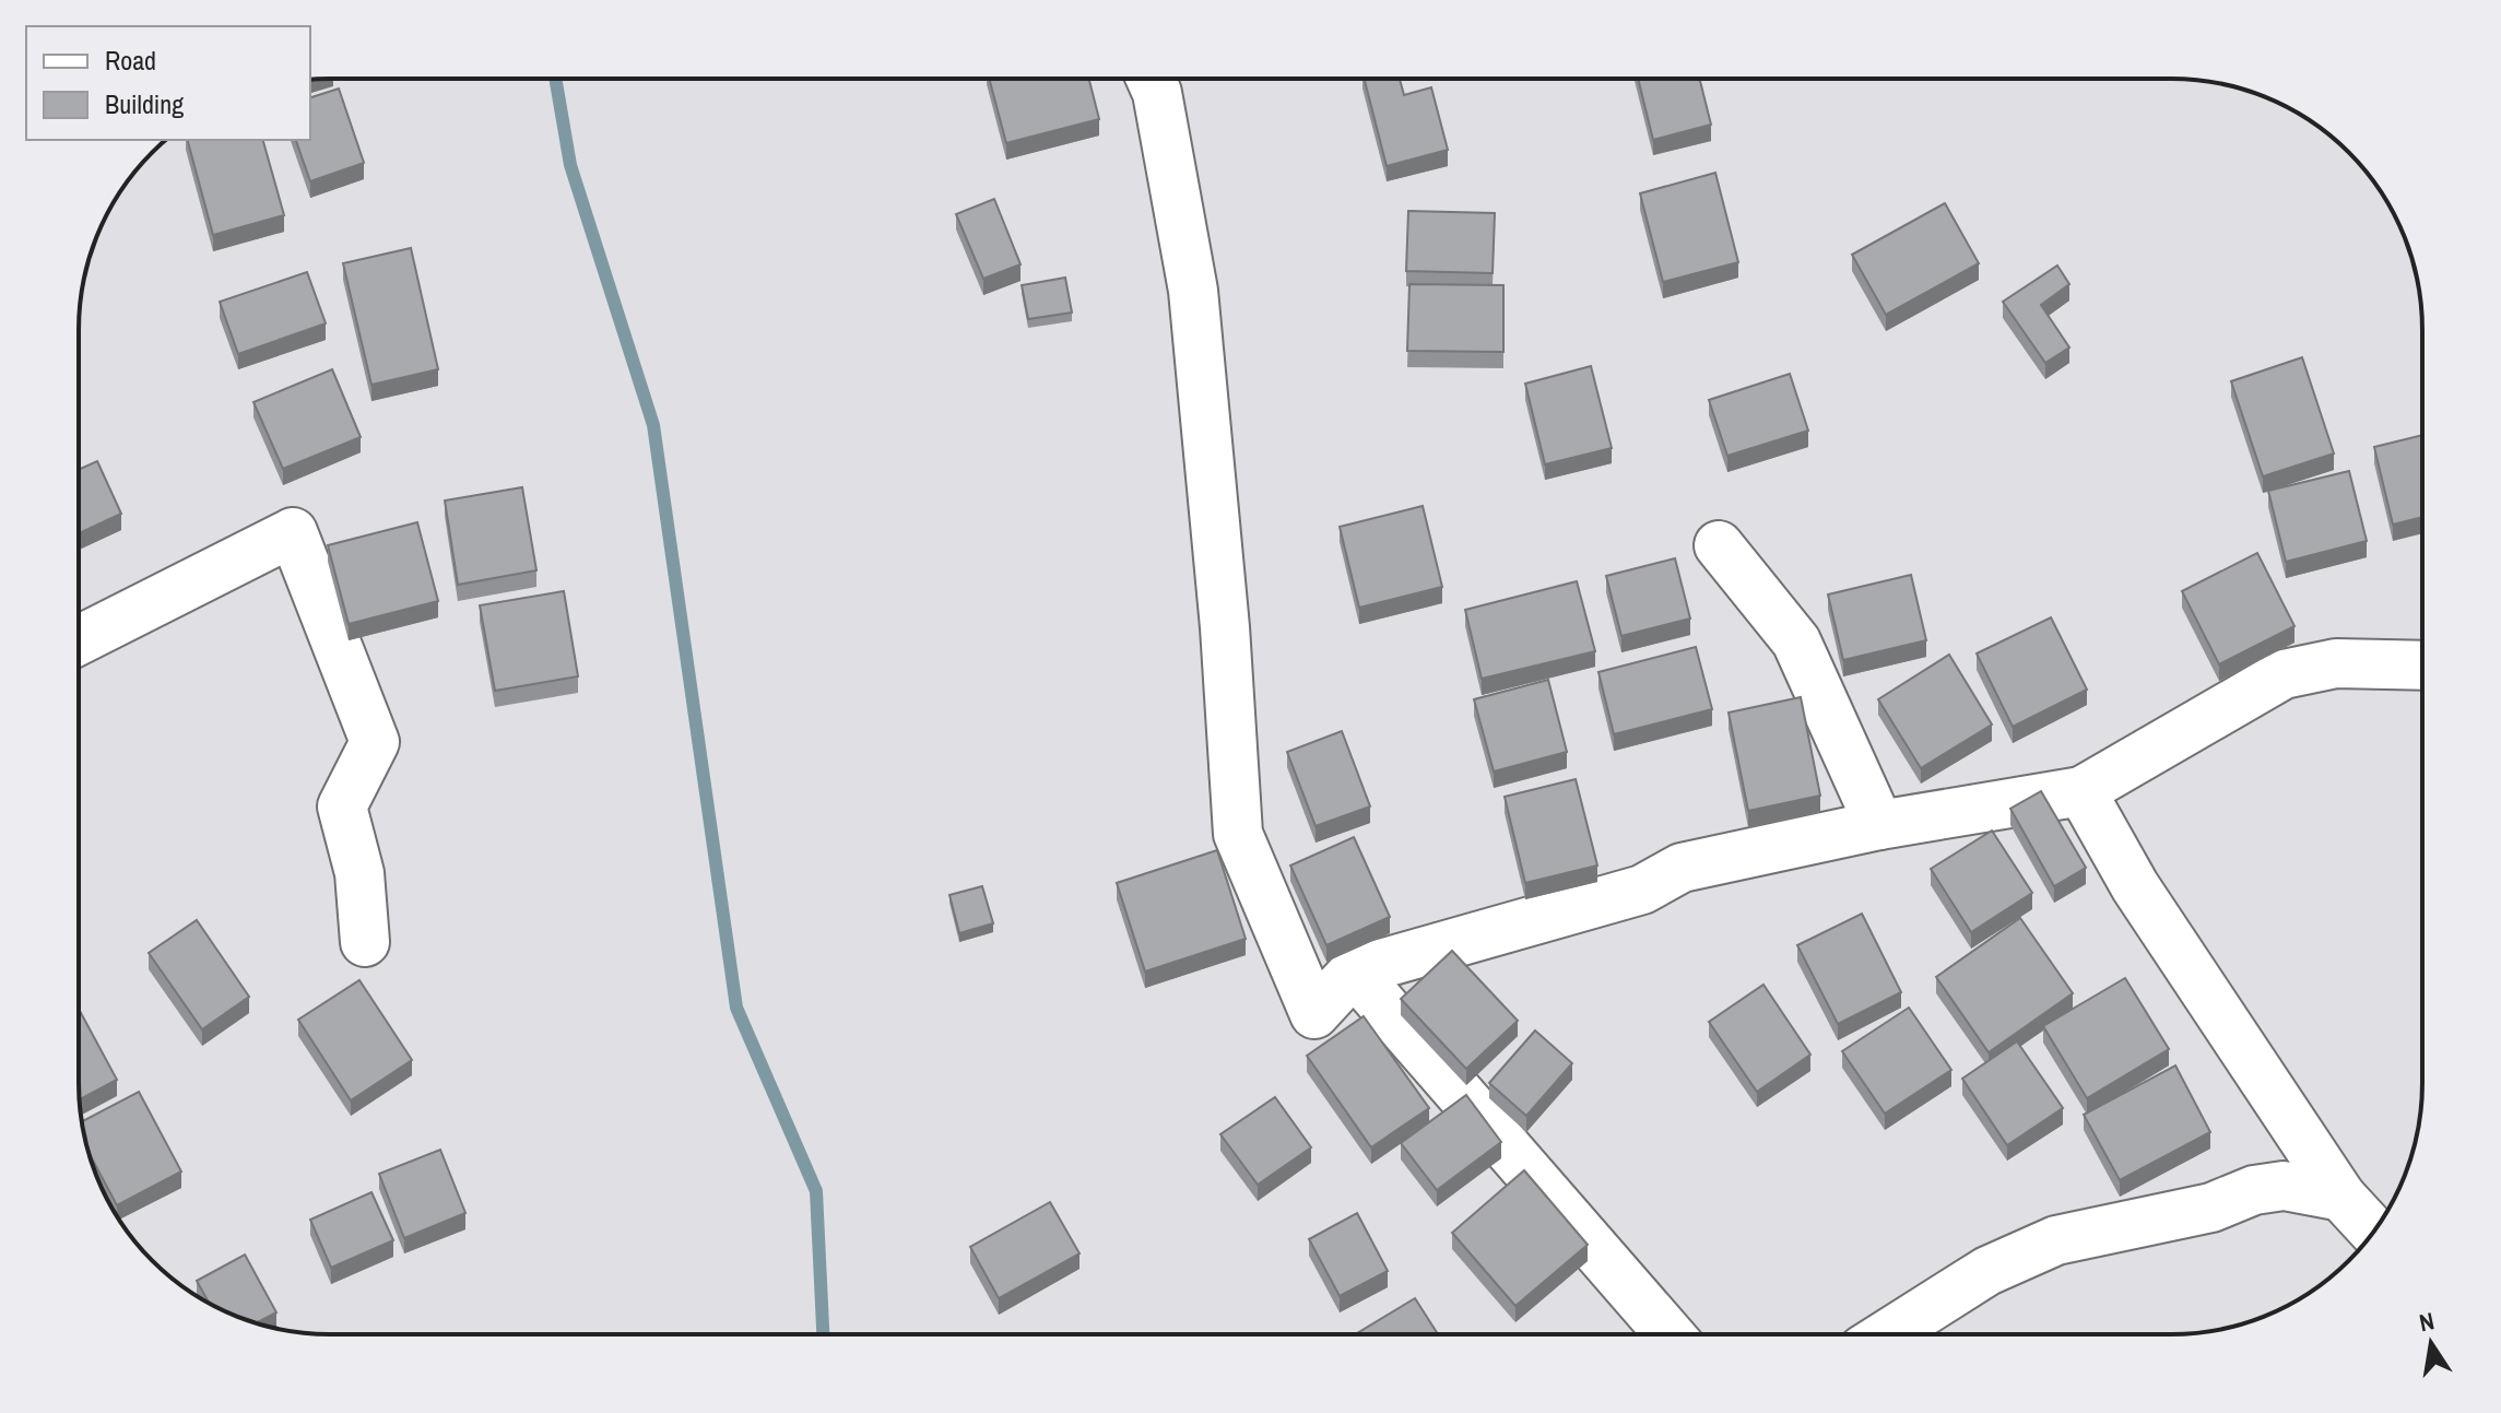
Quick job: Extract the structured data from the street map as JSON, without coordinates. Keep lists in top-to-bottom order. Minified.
{"legend":["Road","Building"],"north":"top"}
